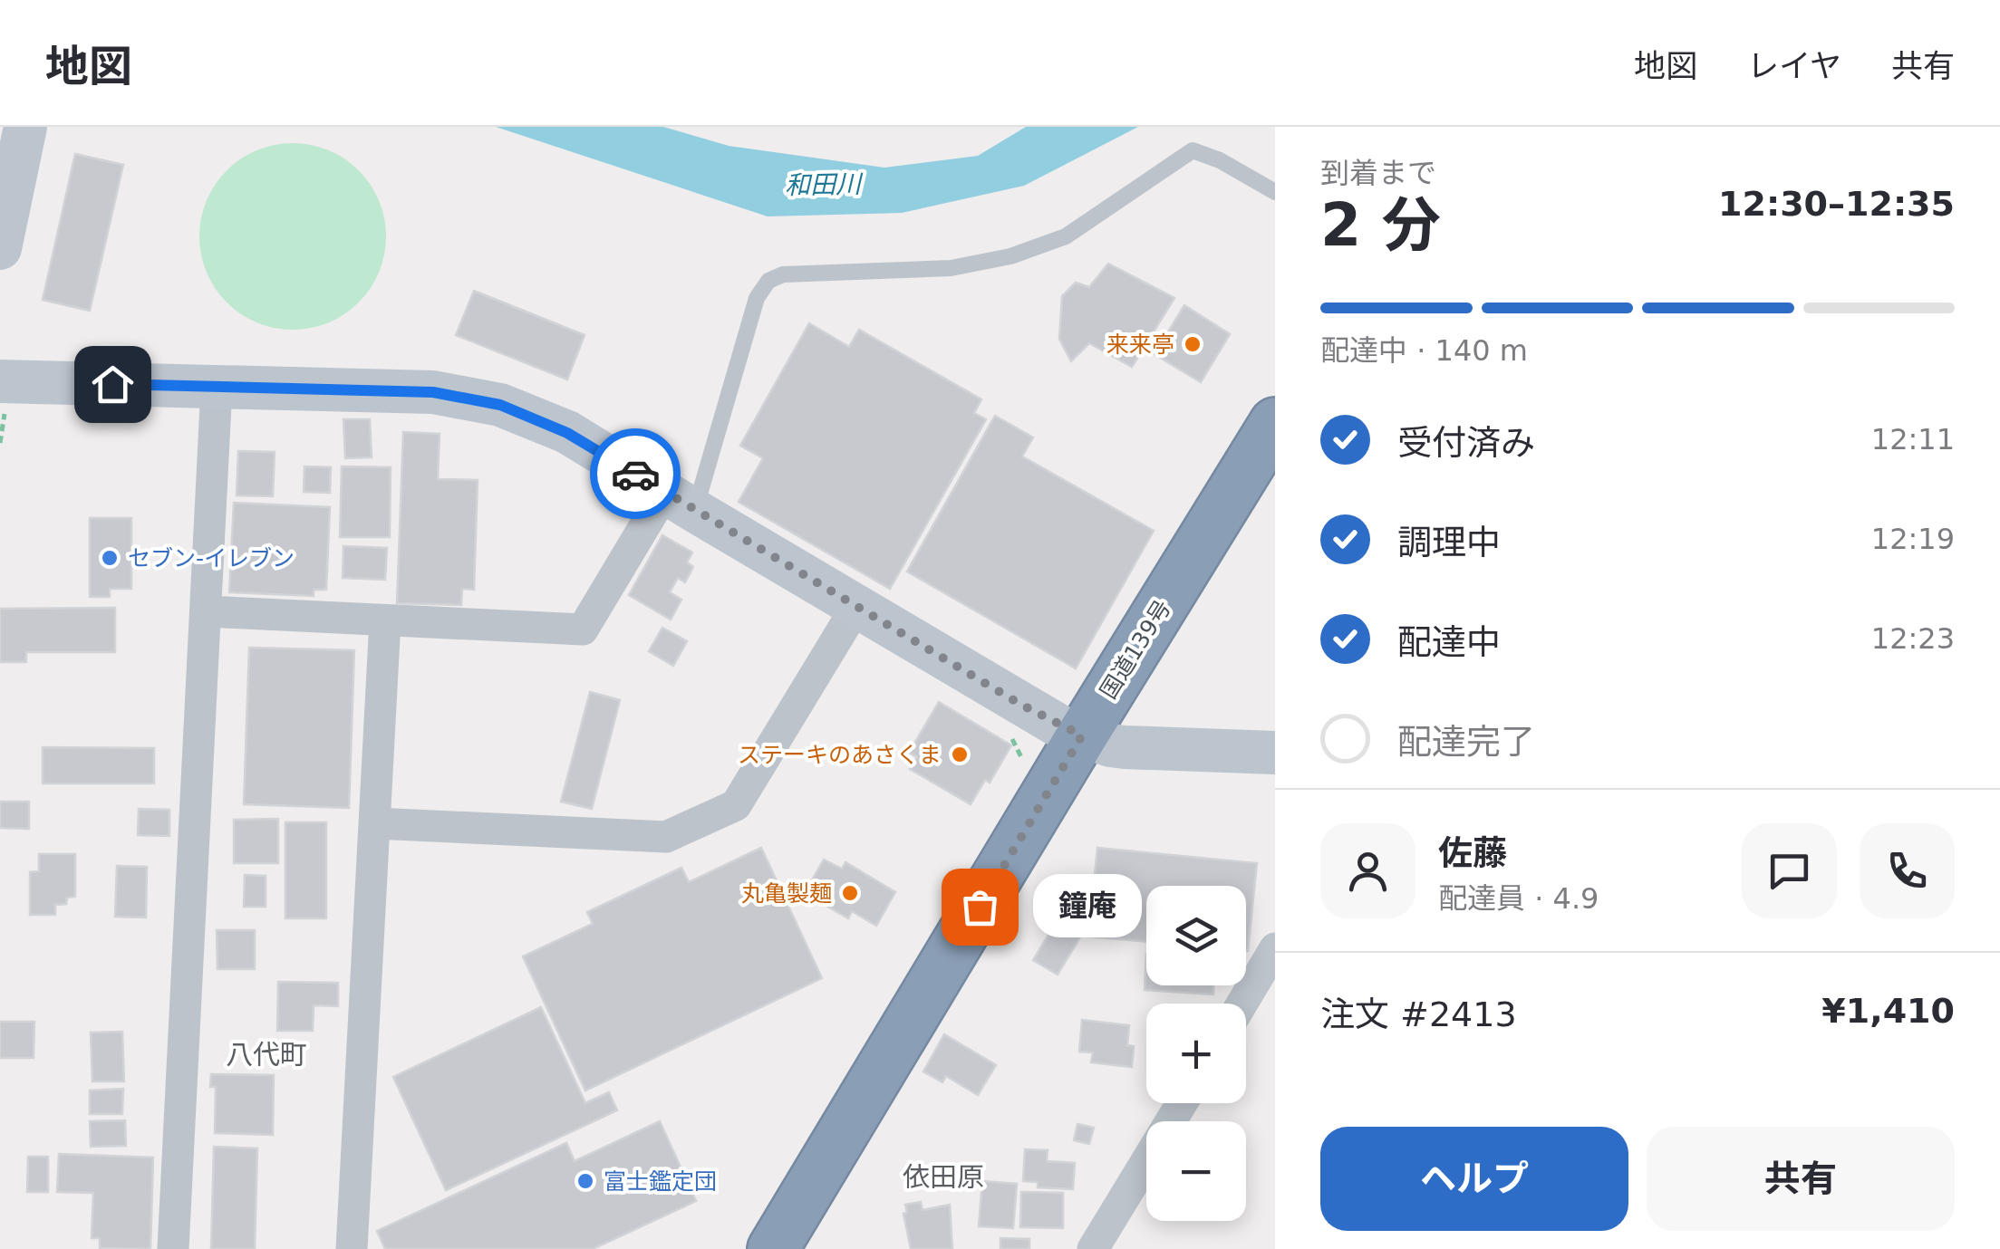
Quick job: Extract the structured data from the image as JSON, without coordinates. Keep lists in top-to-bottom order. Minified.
{"streets":{"highway":["国道139号"]},"districts":["八代町","依田原"],"water":["和田川"],"places":["来来亭","セブン-イレブン","ステーキのあさくま","丸亀製麺","鐘庵","富士鑑定団"],"page":{"header":"地図","nav":["地図","レイヤ","共有"],"heading":["2 分","到着まで","12:30–12:35"],"panel":["佐藤","配達員 · 4.9","注文 #2413","¥1,410"],"bar":"配達中 · 140 m","list":[["受付済み","12:11"],["調理中","12:19"],["配達中","12:23"],"配達完了"],"bubble":"鐘庵","map_buttons":["+","−"],"buttons":["ヘルプ","共有"]}}
